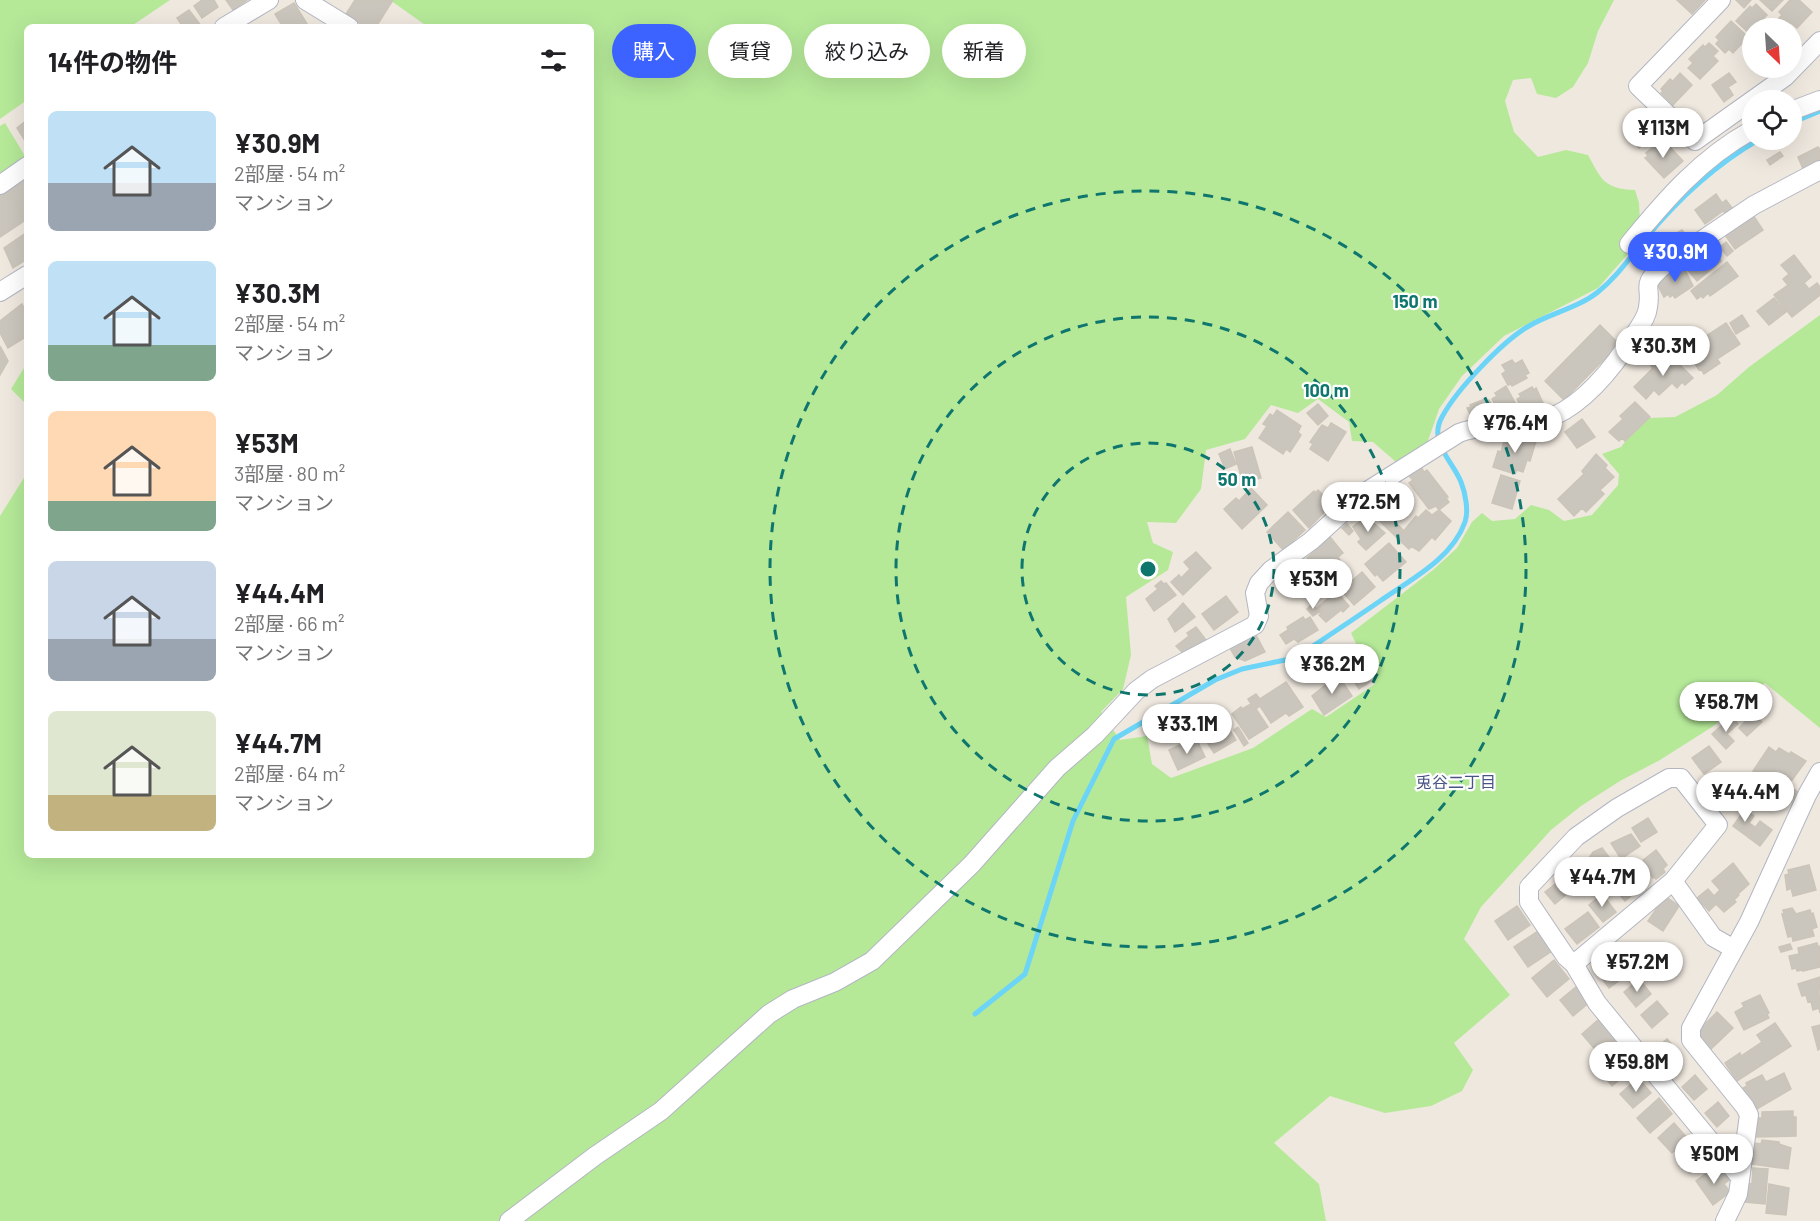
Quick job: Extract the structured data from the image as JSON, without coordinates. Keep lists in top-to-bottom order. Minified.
{"districts":["兎谷二丁目"],"north":"bottom right","page":{"chip":["購入","賃貸","絞り込み","新着"],"heading":"14件の物件","list":[{"name":"¥30.9M","note":"2部屋 · 54 m² · マンション"},{"name":"¥30.3M","note":"2部屋 · 54 m² · マンション"},{"name":"¥53M","note":"3部屋 · 80 m² · マンション"},{"name":"¥44.4M","note":"2部屋 · 66 m² · マンション"},{"name":"¥44.7M","note":"2部屋 · 64 m² · マンション"}],"price":["¥113M","¥30.9M","¥30.3M","¥76.4M","¥72.5M","¥53M","¥36.2M","¥58.7M","¥33.1M","¥44.4M","¥44.7M","¥57.2M","¥59.8M","¥50M"]},"rings":["150 m","100 m","50 m"]}
